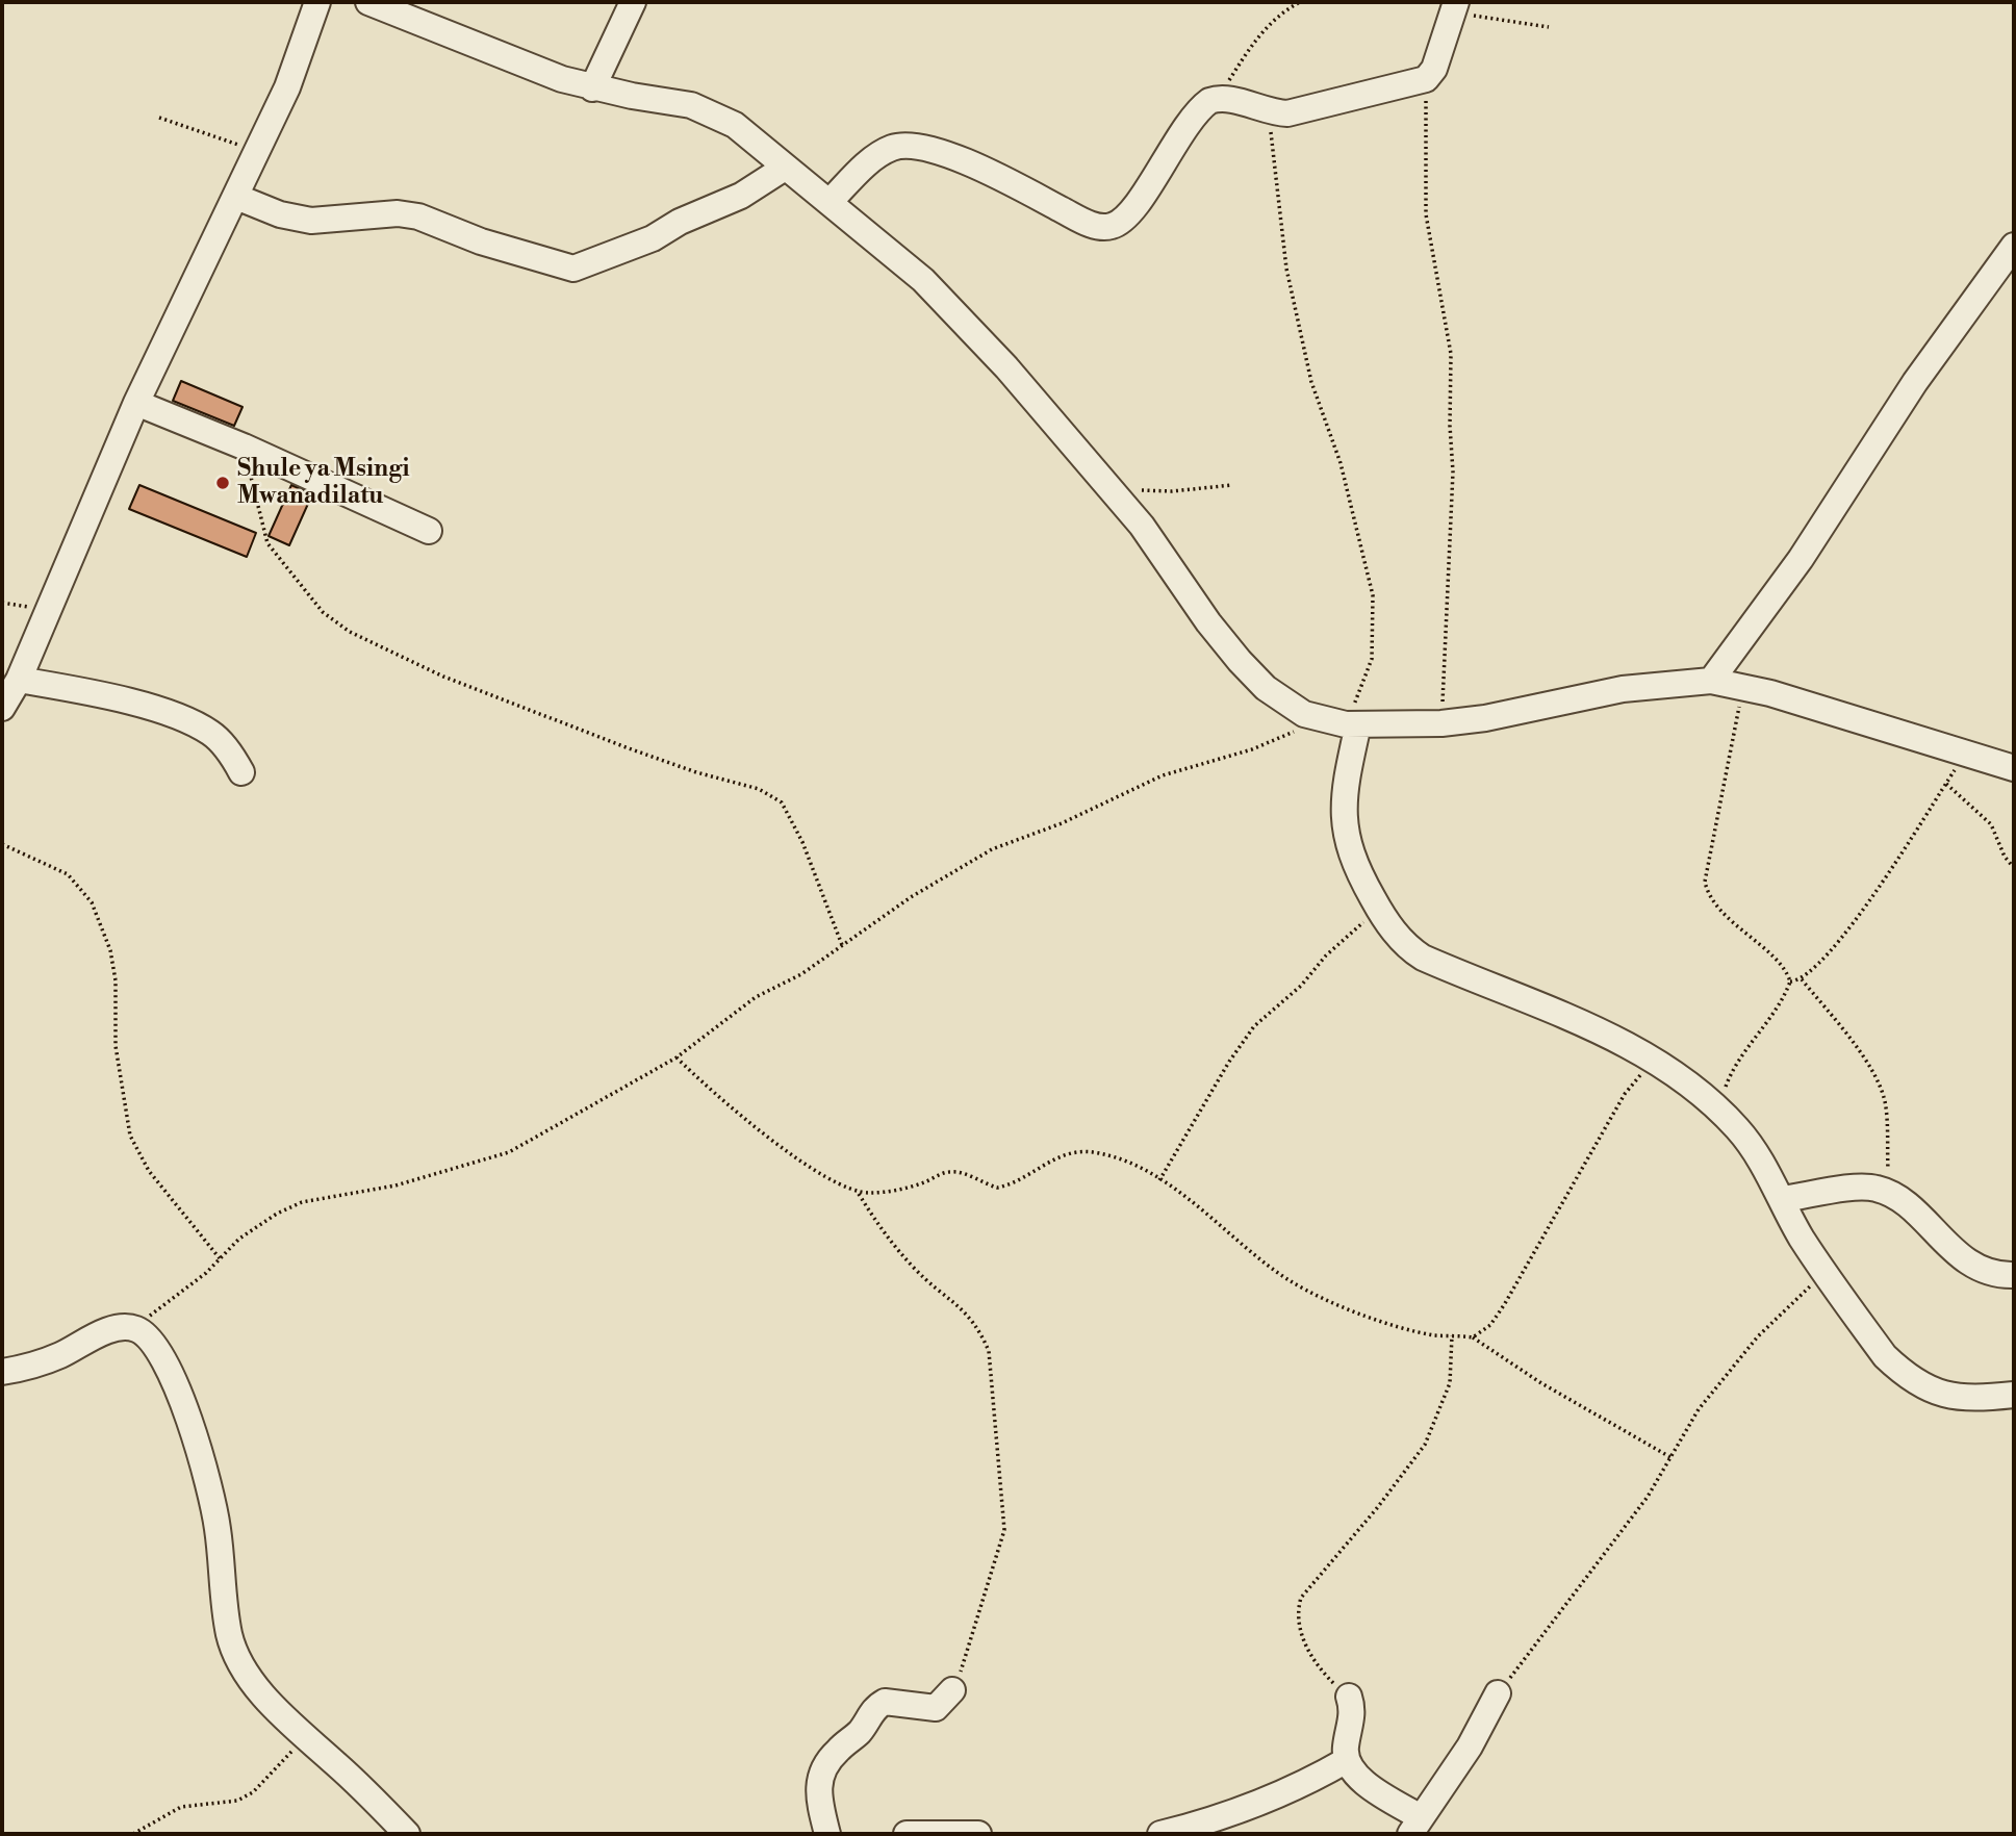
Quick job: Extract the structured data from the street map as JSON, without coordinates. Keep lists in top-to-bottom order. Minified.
{"places":["Shule ya Msingi Mwanadilatu"]}
